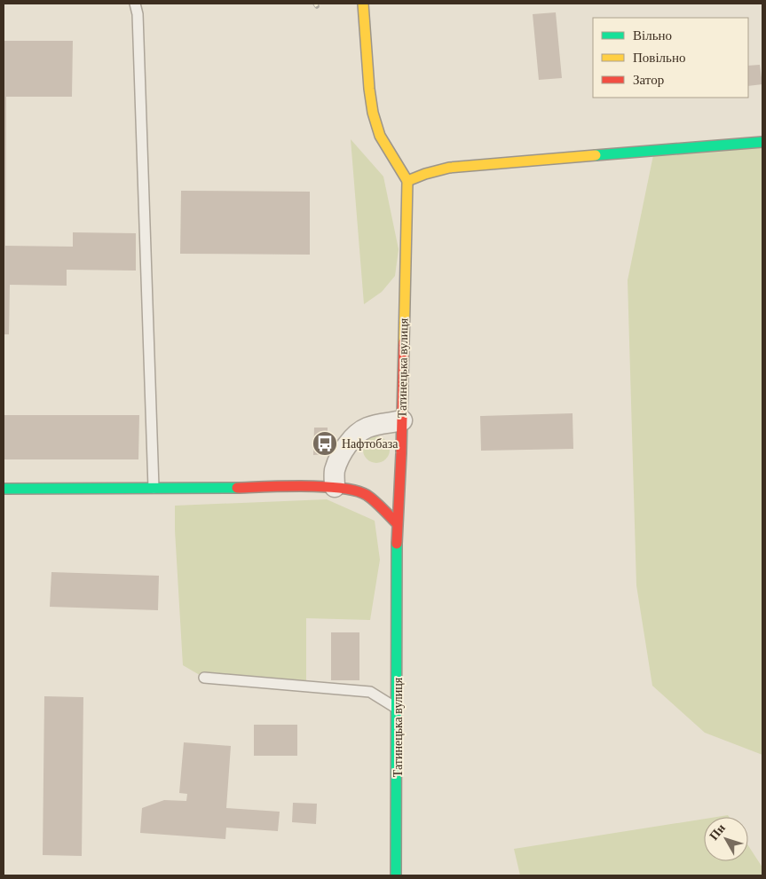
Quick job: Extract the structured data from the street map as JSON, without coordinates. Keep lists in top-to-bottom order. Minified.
{"streets":{"street":["Татинецька вулиця"]},"places":{"bus stop":["Нафтобаза"]},"legend":["Вільно","Повільно","Затор"],"north":"top left"}
